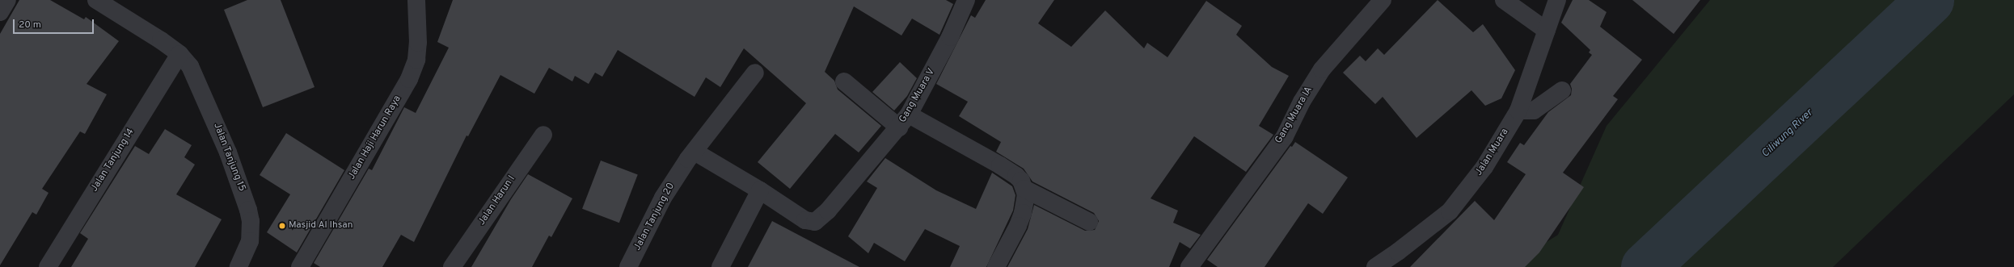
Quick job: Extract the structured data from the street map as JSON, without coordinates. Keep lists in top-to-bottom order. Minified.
{"streets":{"street":["Gang Muara V","Gang Muara IA","Jalan Haji Harun Raya","Jalan Muara","Jalan Tanjung 15","Jalan Tanjung 14","Jalan Harun I","Jalan Tanjung 20"]},"crossings":[["Jalan Tanjung 15","Jalan Tanjung 14"]],"water":["Ciliwung River"],"places":["Masjid Al Ihsan"],"scale_bar":"20 m"}
